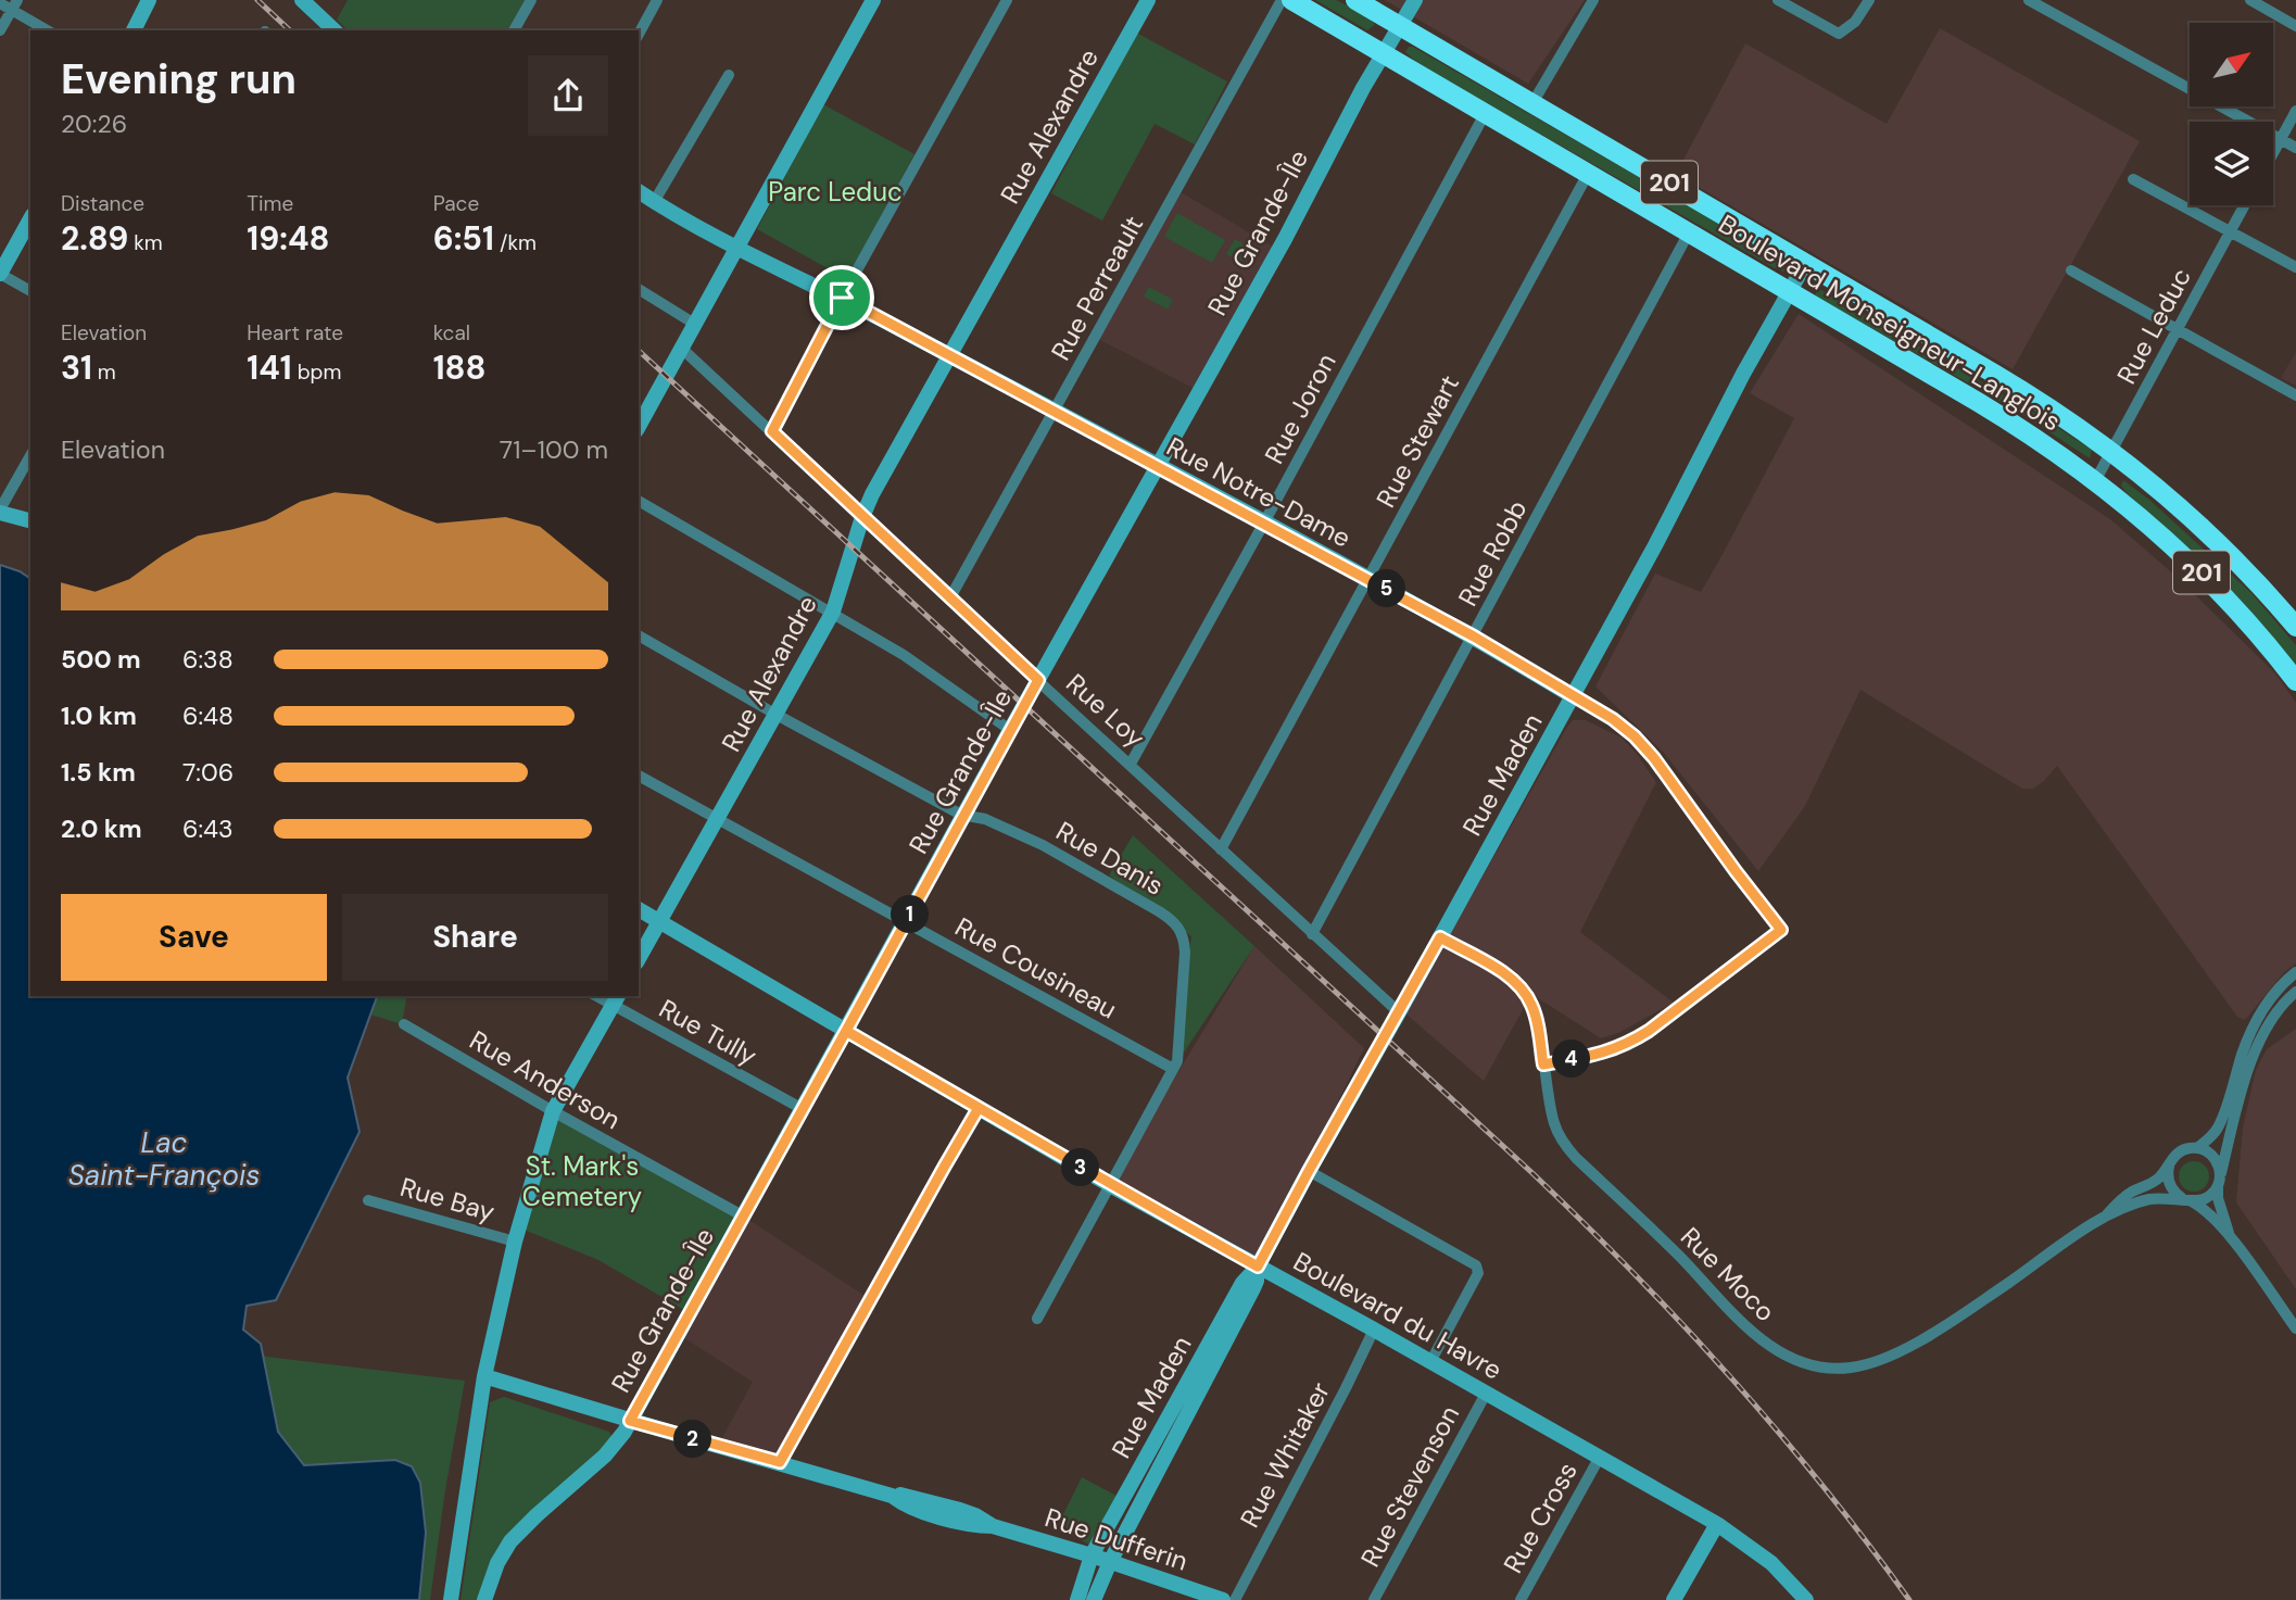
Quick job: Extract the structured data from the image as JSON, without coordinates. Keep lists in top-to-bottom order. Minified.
{"streets":{"highway":["201","Boulevard Monseigneur-Langlois"],"street":["Rue Alexandre","Rue Grande-Île","Rue Perreault","Rue Leduc","Rue Joron","Rue Stewart","Rue Notre-Dame","Rue Robb","Rue Loy","Rue Maden","Rue Danis","Rue Cousineau","Rue Tully","Rue Anderson","Rue Bay","Rue Moco","Boulevard du Havre","Rue Whitaker","Rue Stevenson","Rue Cross","Rue Dufferin"]},"crossings":[["Rue Alexandre","Rue Notre-Dame"],["Rue Alexandre","Rue Loy"],["Rue Alexandre","Rue Danis"],["Rue Alexandre","Rue Cousineau"],["Rue Alexandre","Boulevard du Havre"],["Rue Grande-Île","Boulevard Monseigneur-Langlois"],["Rue Grande-Île","Rue Notre-Dame"],["Rue Grande-Île","Rue Loy"],["Rue Grande-Île","Rue Danis"],["Rue Grande-Île","Rue Cousineau"],["Rue Grande-Île","Rue Tully"],["Rue Grande-Île","Rue Anderson"],["Rue Grande-Île","Boulevard du Havre"],["Rue Grande-Île","Rue Dufferin"],["Rue Perreault","Rue Notre-Dame"],["Rue Perreault","Rue Loy"],["Boulevard Monseigneur-Langlois","Rue Leduc"],["Boulevard Monseigneur-Langlois","Rue Joron"],["Boulevard Monseigneur-Langlois","Rue Stewart"],["Boulevard Monseigneur-Langlois","Rue Robb"],["Boulevard Monseigneur-Langlois","Rue Maden"],["Rue Joron","Rue Notre-Dame"],["Rue Joron","Rue Loy"],["Rue Stewart","Rue Notre-Dame"],["Rue Stewart","Rue Loy"],["Rue Notre-Dame","Rue Robb"],["Rue Notre-Dame","Rue Maden"],["Rue Notre-Dame","Rue Moco"],["Rue Robb","Rue Loy"],["Rue Loy","Rue Maden"],["Rue Maden","Rue Moco"],["Rue Maden","Boulevard du Havre"],["Rue Maden","Rue Dufferin"],["Rue Danis","Rue Cousineau"],["Rue Danis","Boulevard du Havre"],["Boulevard du Havre","Rue Whitaker"],["Boulevard du Havre","Rue Stevenson"],["Boulevard du Havre","Rue Cross"]],"water":["Lac Saint-François"],"parks":["Parc Leduc","St. Mark's Cemetery"],"north":"top right","page":{"heading":["Evening run","20:26"],"stats":[["Distance","2.89 km"],["Time","19:48"],["Pace","6:51 /km"],["Elevation","31 m"],["Heart rate","141 bpm"],["kcal","188"]],"chart":["Elevation","71–100 m"],"pins":["5","1","4","3","2"],"list":[{"name":"500 m","note":"6:38"},{"name":"1.0 km","note":"6:48"},{"name":"1.5 km","note":"7:06"},{"name":"2.0 km","note":"6:43"}],"buttons":["Save","Share"]}}
